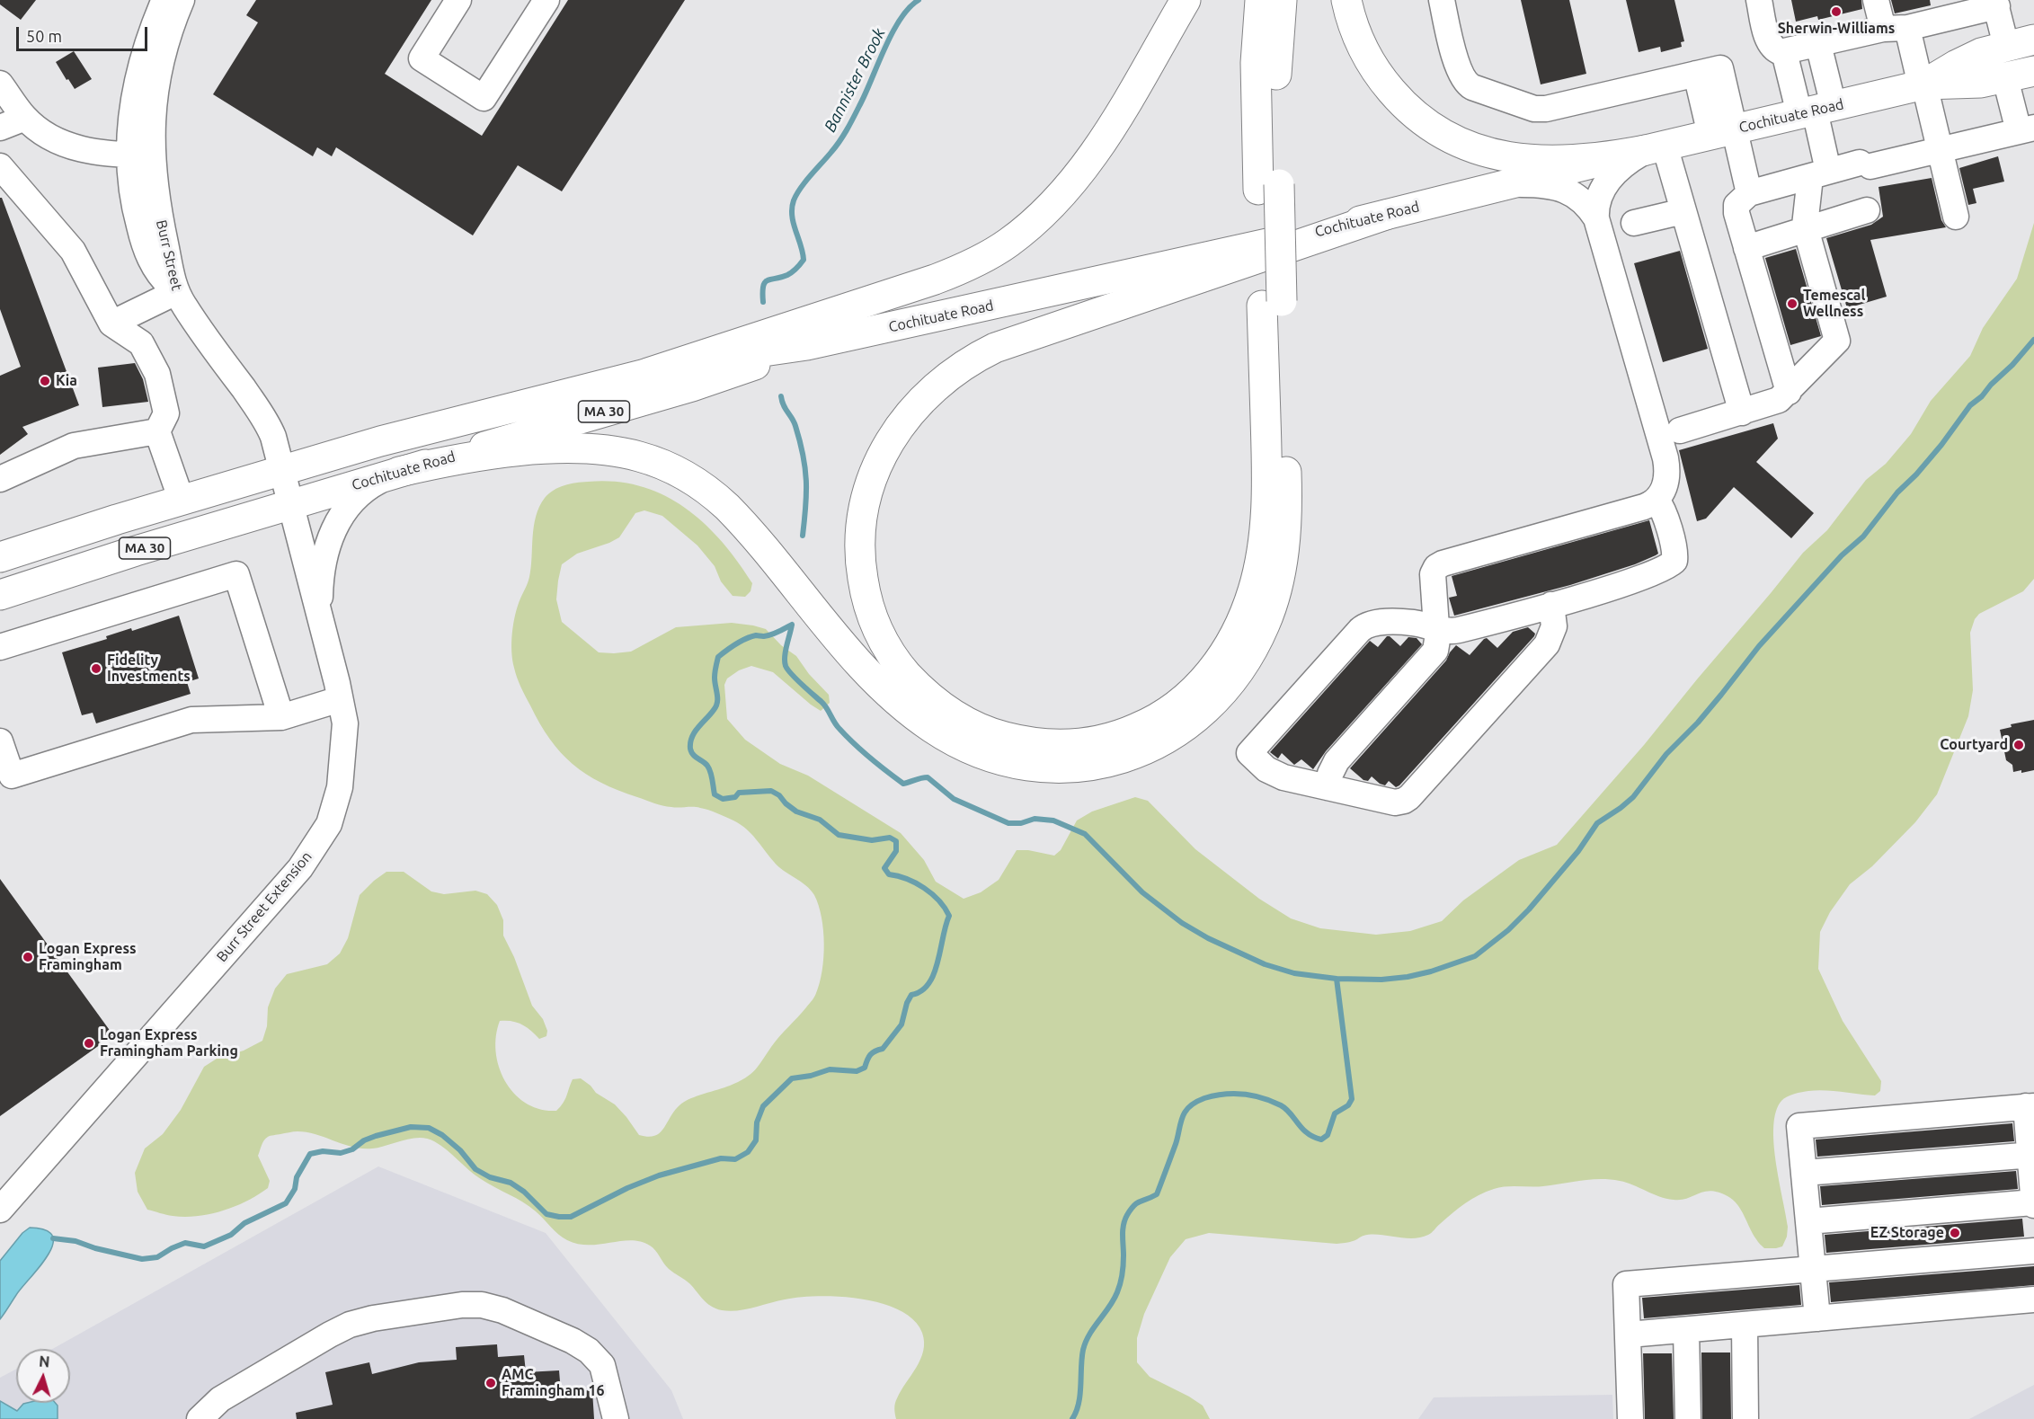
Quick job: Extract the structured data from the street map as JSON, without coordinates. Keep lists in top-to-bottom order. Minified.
{"streets":{"main road":["Cochituate Road","MA 30"],"street":["Burr Street","Burr Street Extension"]},"crossings":[["Cochituate Road","Burr Street"],["Cochituate Road","Burr Street Extension"],["Burr Street","Burr Street Extension"]],"water":["Bannister Brook"],"places":["Sherwin-Williams","Temescal Wellness","Kia","Fidelity Investments","Courtyard","Logan Express Framingham","Logan Express Framingham Parking","EZ Storage","AMC Framingham 16"],"scale_bar":"50 m","north":"top"}
